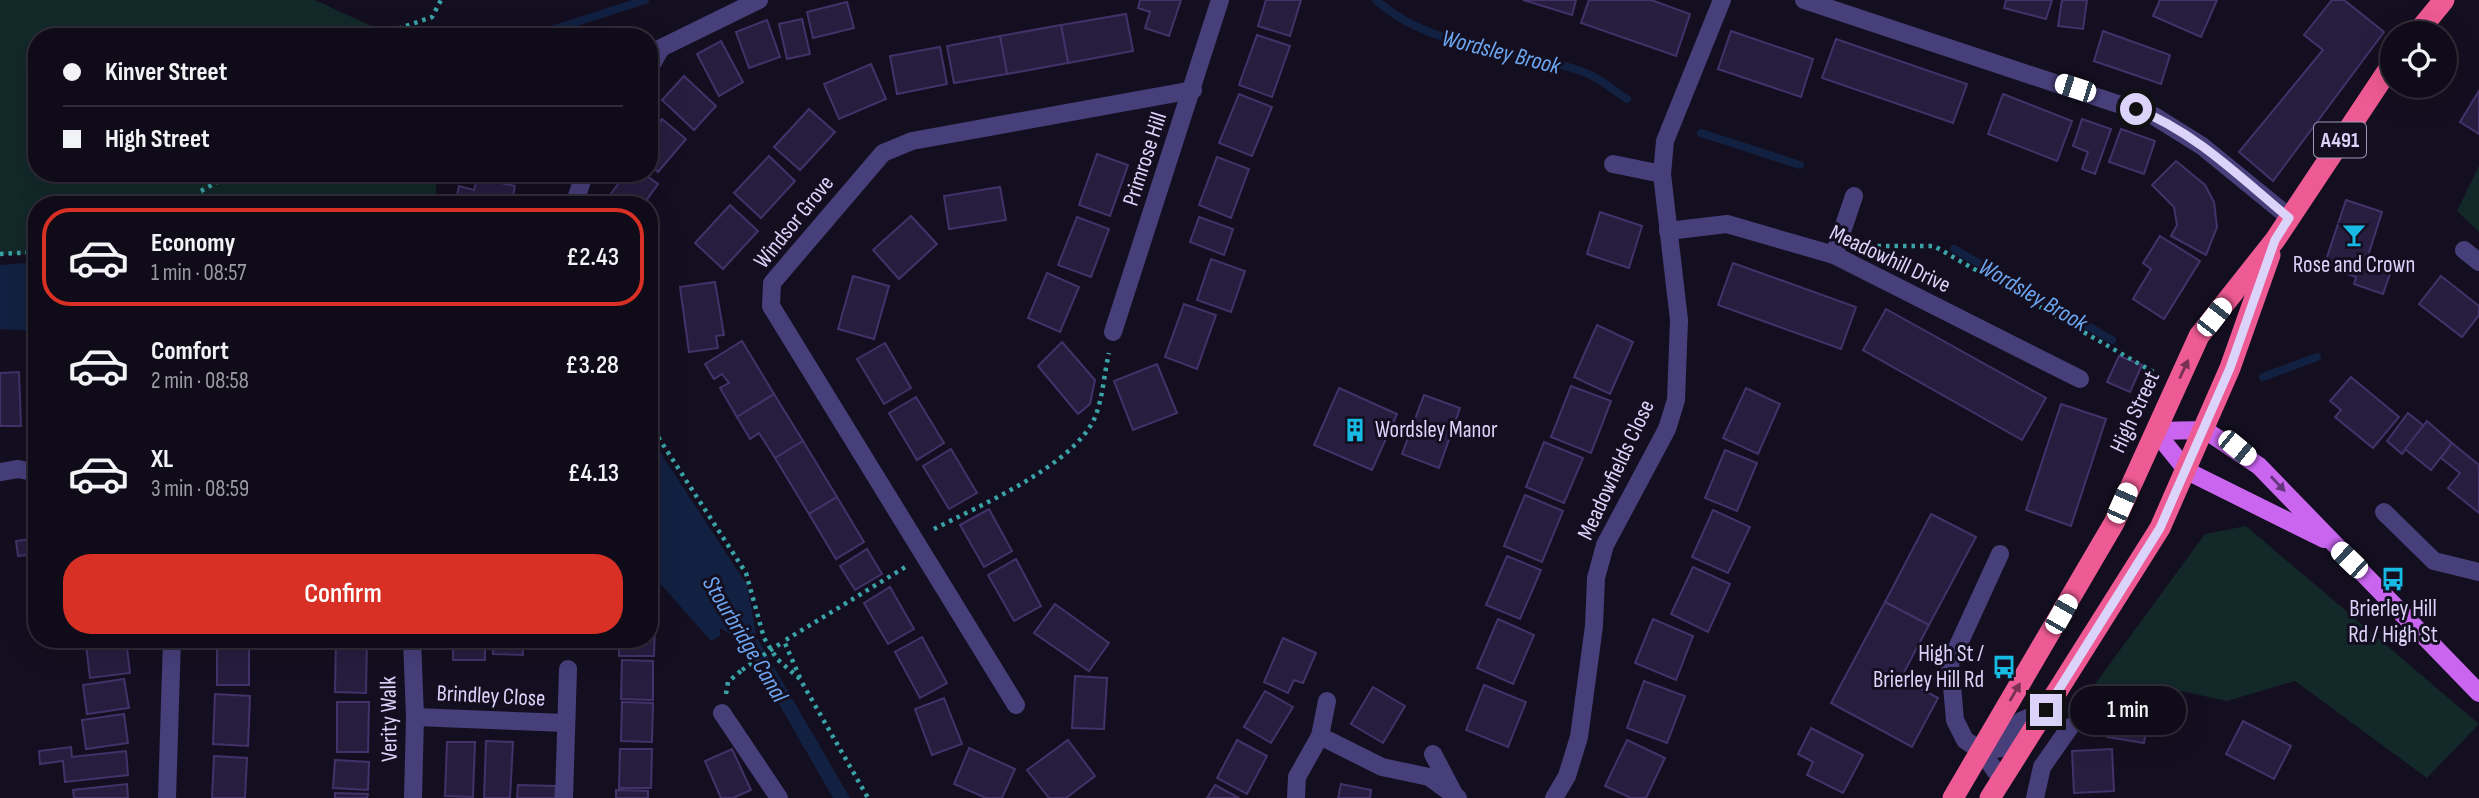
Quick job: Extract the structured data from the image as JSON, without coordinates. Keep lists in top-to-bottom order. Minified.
{"streets":{"highway":["A491","High Street"],"street":["Primrose Hill","Windsor Grove","Meadowhill Drive","Meadowfields Close","Brindley Close","Verity Walk"]},"crossings":[["Primrose Hill","Windsor Grove"],["Meadowhill Drive","Meadowfields Close"],["Brindley Close","Verity Walk"]],"water":["Wordsley Brook","Stourbridge Canal"],"places":{"bar":["Rose and Crown"],"building":["Wordsley Manor"],"bus stop":["Brierley Hill Rd / High St","High St / Brierley Hill Rd"]},"page":{"banner":["Kinver Street","High Street"],"list":[{"name":"Economy","note":"1 min · 08:57","value":"£2.43"},{"name":"Comfort","note":"2 min · 08:58","value":"£3.28"},{"name":"XL","note":"3 min · 08:59","value":"£4.13"}],"buttons":"Confirm","bubble":"1 min"}}
